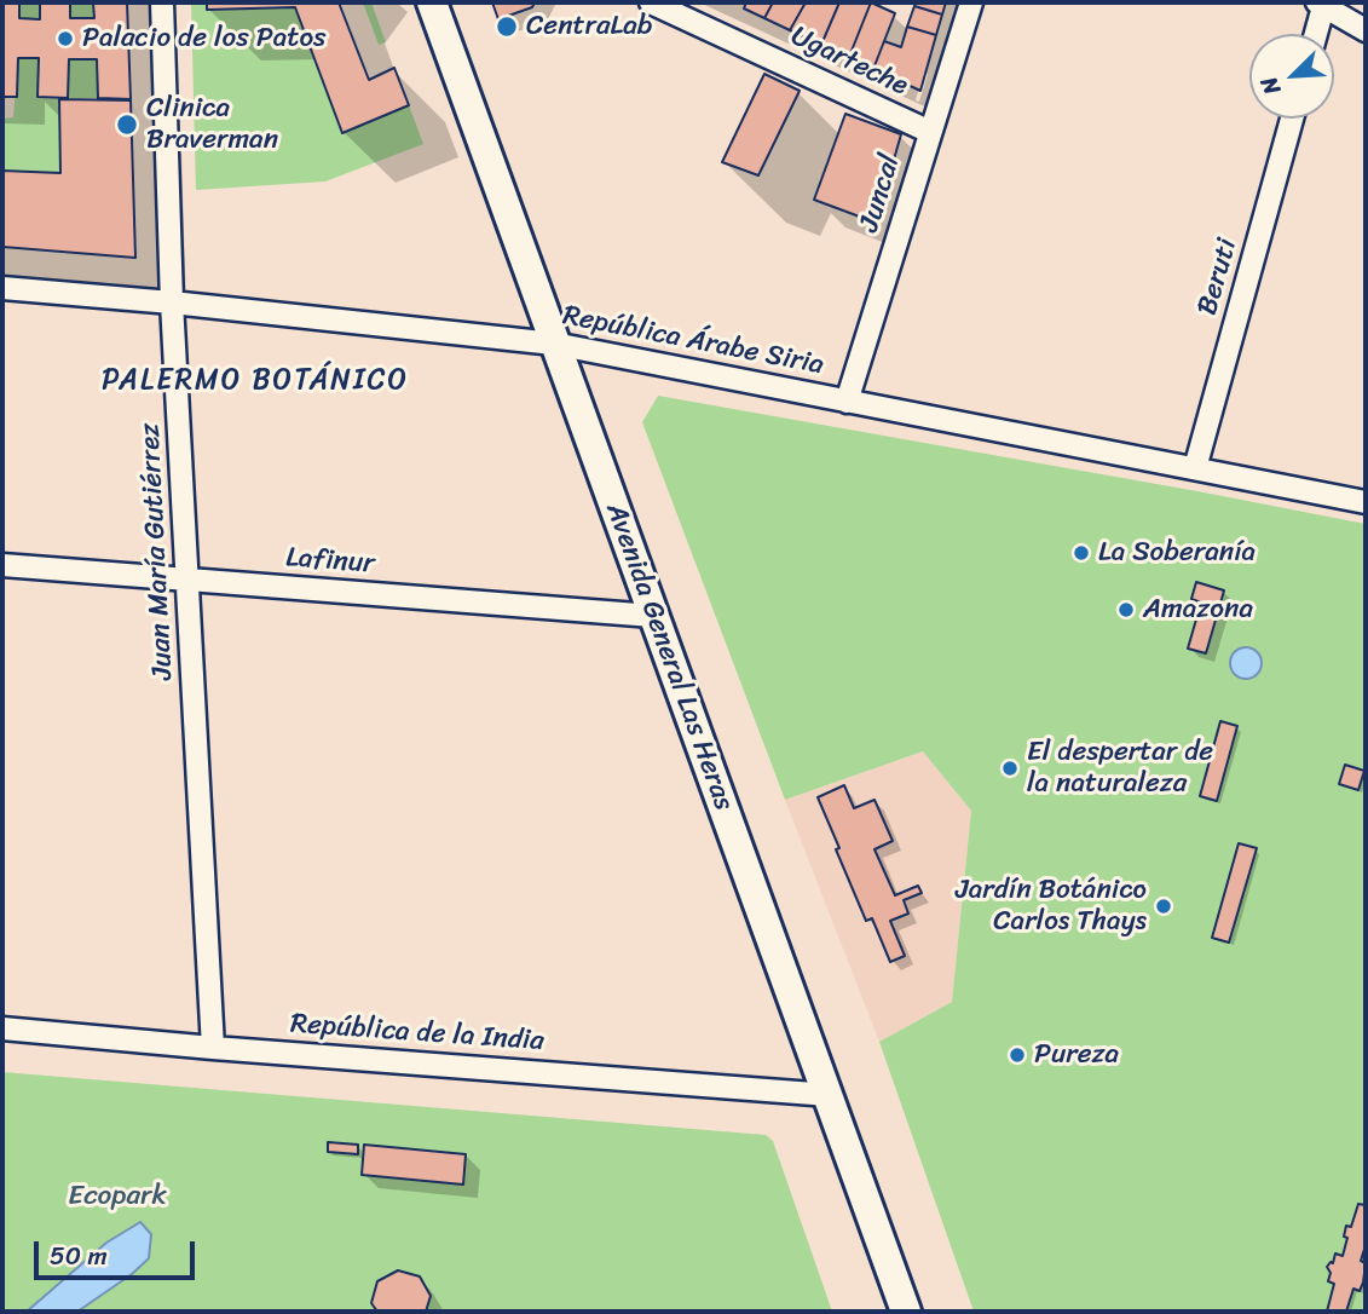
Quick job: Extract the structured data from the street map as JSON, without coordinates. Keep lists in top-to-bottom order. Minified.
{"streets":{"main road":["Avenida General Las Heras"],"street":["Ugarteche","Juncal","Beruti","República Árabe Siria","Juan María Gutiérrez","Lafinur","República de la India"]},"crossings":[["Ugarteche","Juncal"],["Juncal","República Árabe Siria"],["Beruti","República Árabe Siria"],["República Árabe Siria","Juan María Gutiérrez"],["República Árabe Siria","Avenida General Las Heras"],["Juan María Gutiérrez","Lafinur"],["Juan María Gutiérrez","República de la India"],["Lafinur","Avenida General Las Heras"],["Avenida General Las Heras","República de la India"]],"districts":["PALERMO BOTÁNICO"],"parks":["Ecopark"],"places":["CentraLab","Palacio de los Patos","Clinica Braverman","La Soberanía","Amazona","El despertar de la naturaleza","Jardín Botánico Carlos Thays","Pureza"],"scale_bar":"50 m","north":"bottom left"}
